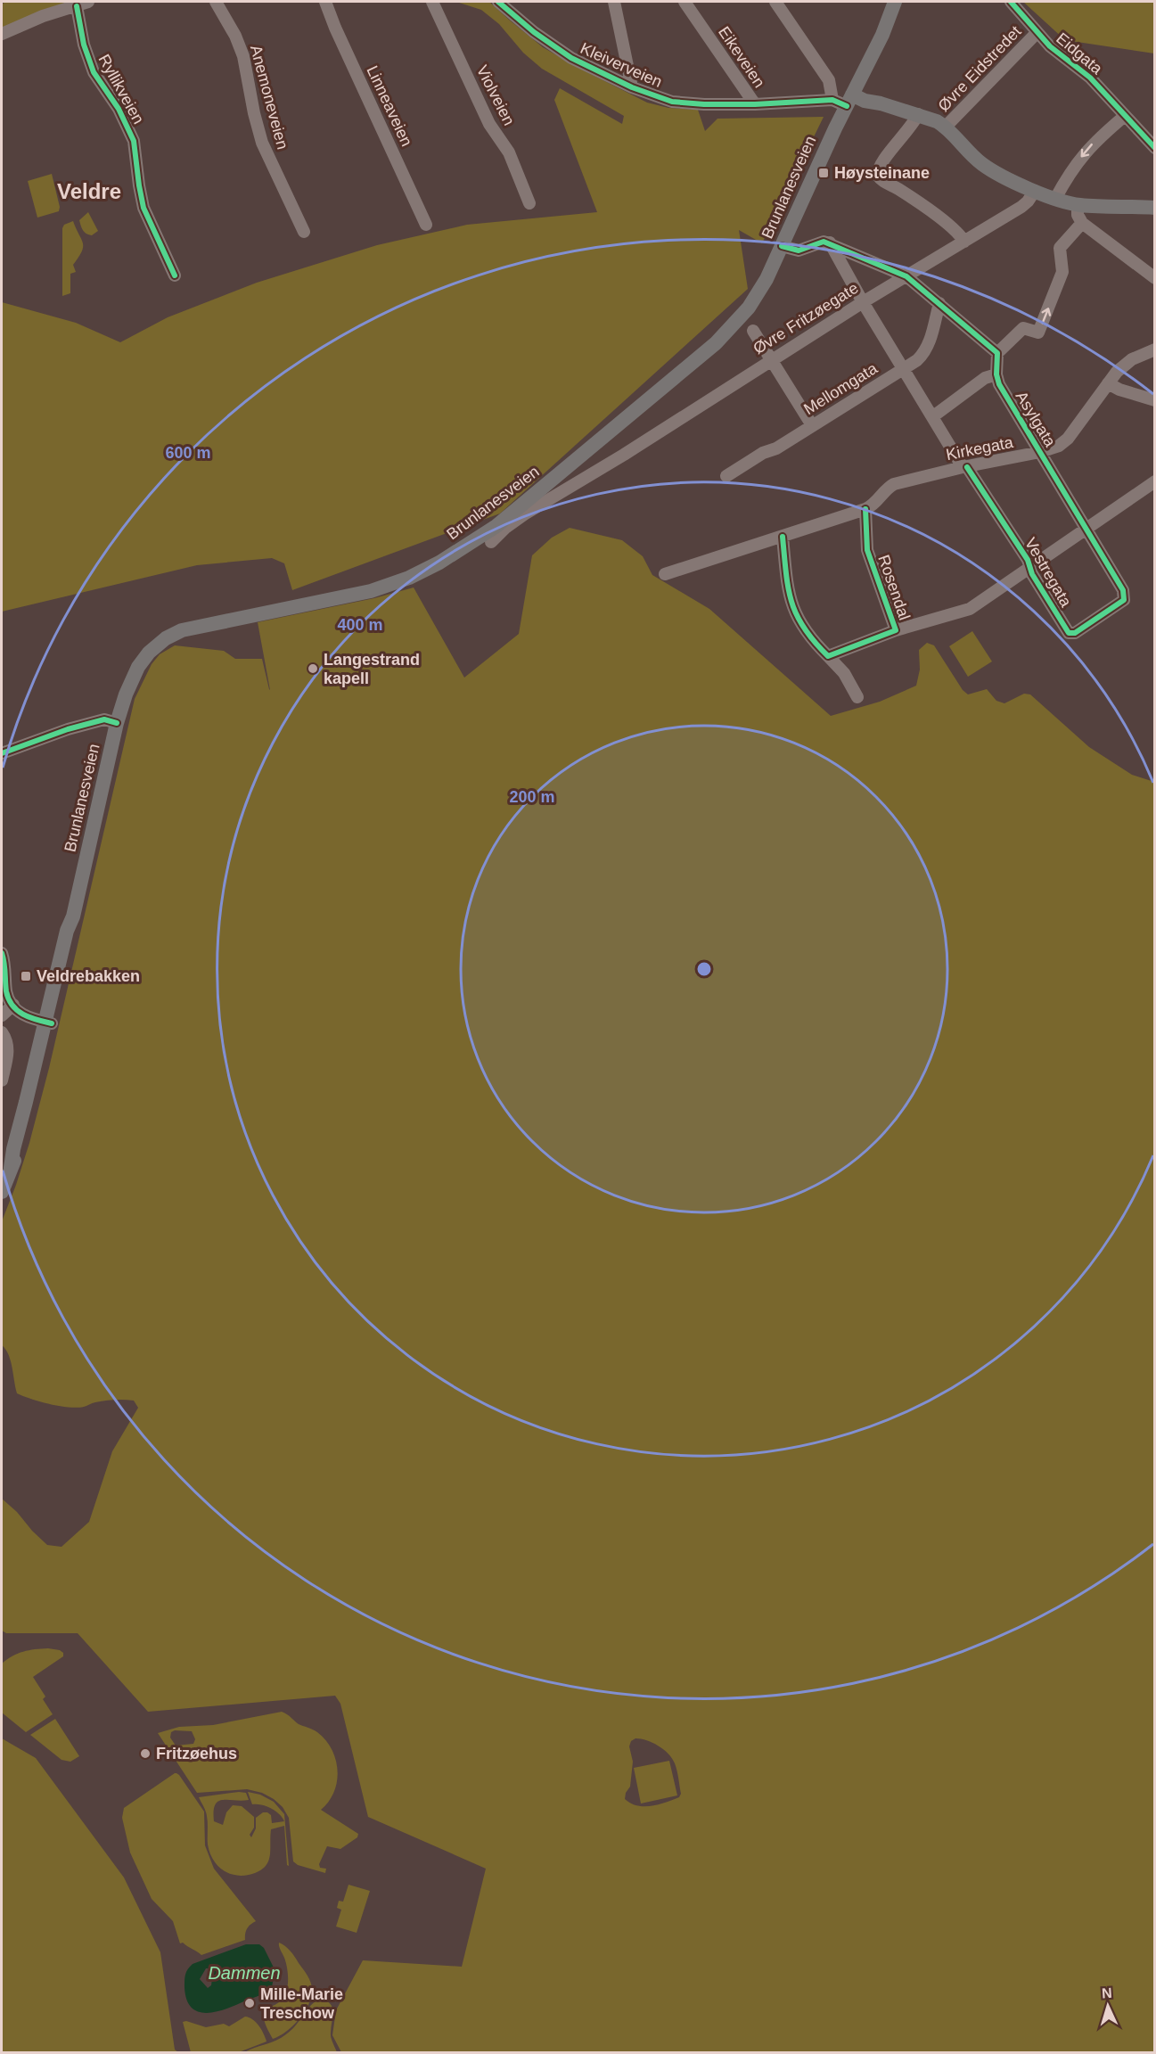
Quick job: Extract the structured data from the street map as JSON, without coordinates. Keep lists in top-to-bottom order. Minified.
{"streets":{"main road":["Brunlanesveien"],"street":["Eidgata","Eikeveien","Kleiverveien","Øvre Eidstredet","Ryllikveien","Violveien","Anemoneveien","Linneaveien","Øvre Fritzøegate","Mellomgata","Asylgata","Kirkegata","Vestregata","Rosendal"]},"crossings":[["Eidgata","Øvre Eidstredet"],["Eikeveien","Kleiverveien"],["Kleiverveien","Brunlanesveien"],["Øvre Fritzøegate","Vestregata"],["Mellomgata","Vestregata"],["Asylgata","Kirkegata"],["Asylgata","Vestregata"],["Kirkegata","Vestregata"],["Kirkegata","Rosendal"]],"districts":["Veldre"],"water":["Dammen"],"places":{"transit":["Høysteinane","Veldrebakken"],"other":["Langestrand kapell","Fritzøehus","Mille-Marie Treschow"]},"north":"top","rings":["600 m","400 m","200 m"]}
